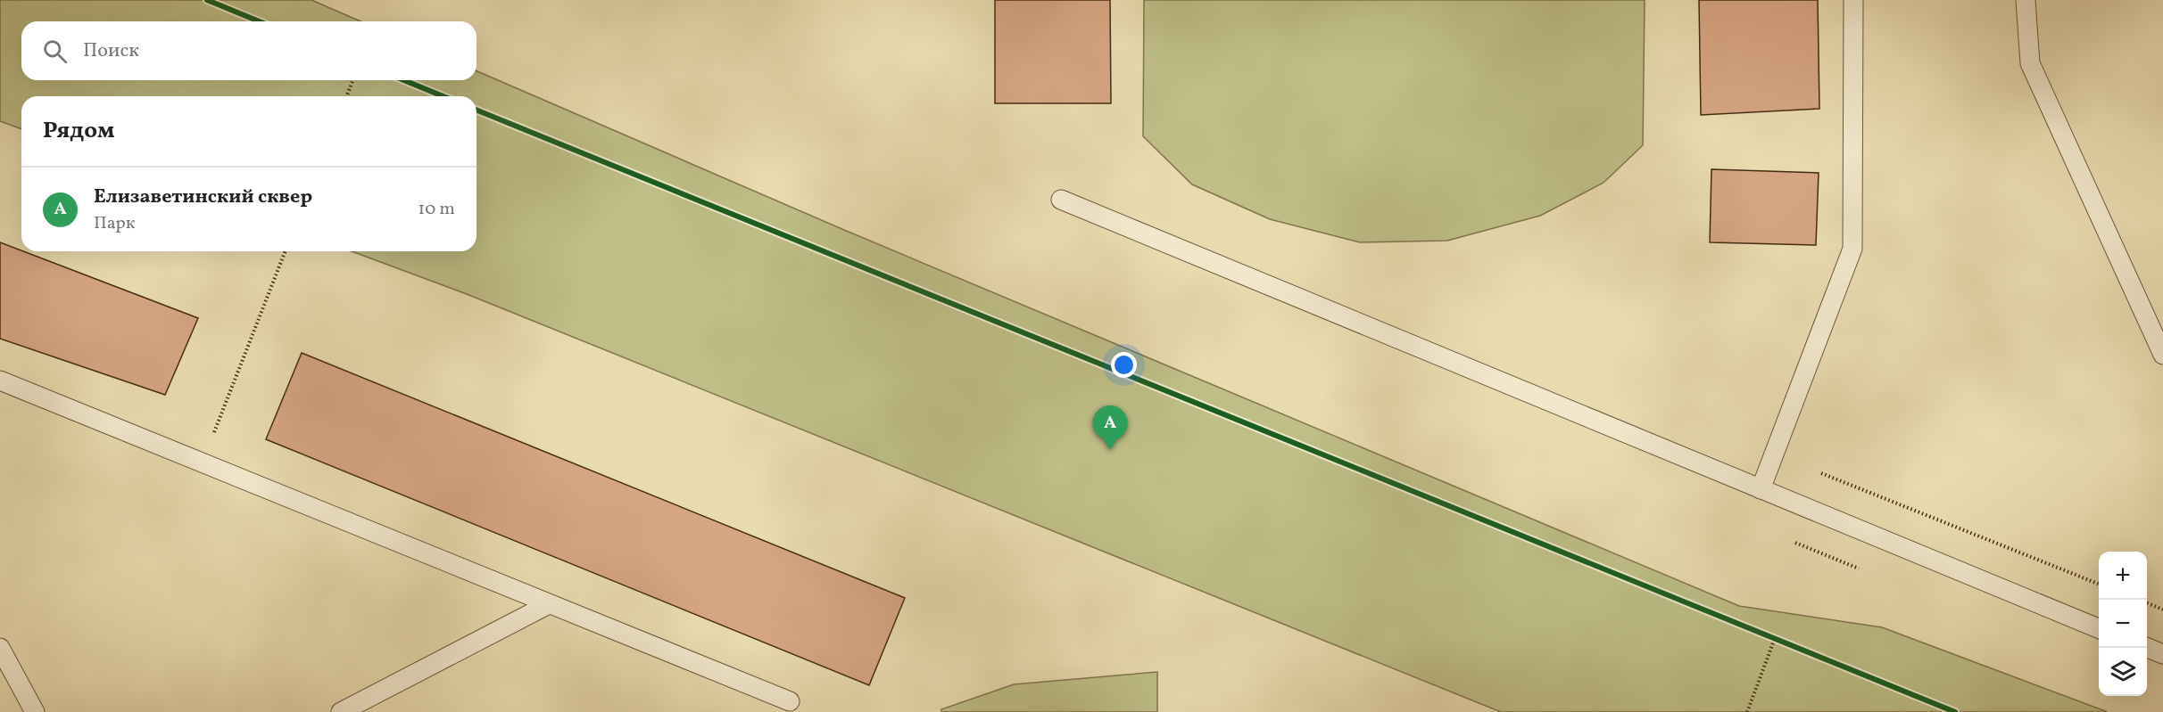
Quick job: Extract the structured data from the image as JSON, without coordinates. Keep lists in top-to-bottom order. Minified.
{"page":{"search":"Поиск","heading":"Рядом","list":[{"mark":"A","name":"Елизаветинский сквер","note":"Парк","value":"10 m"}],"pins":"A","map_buttons":["+","−"]}}
